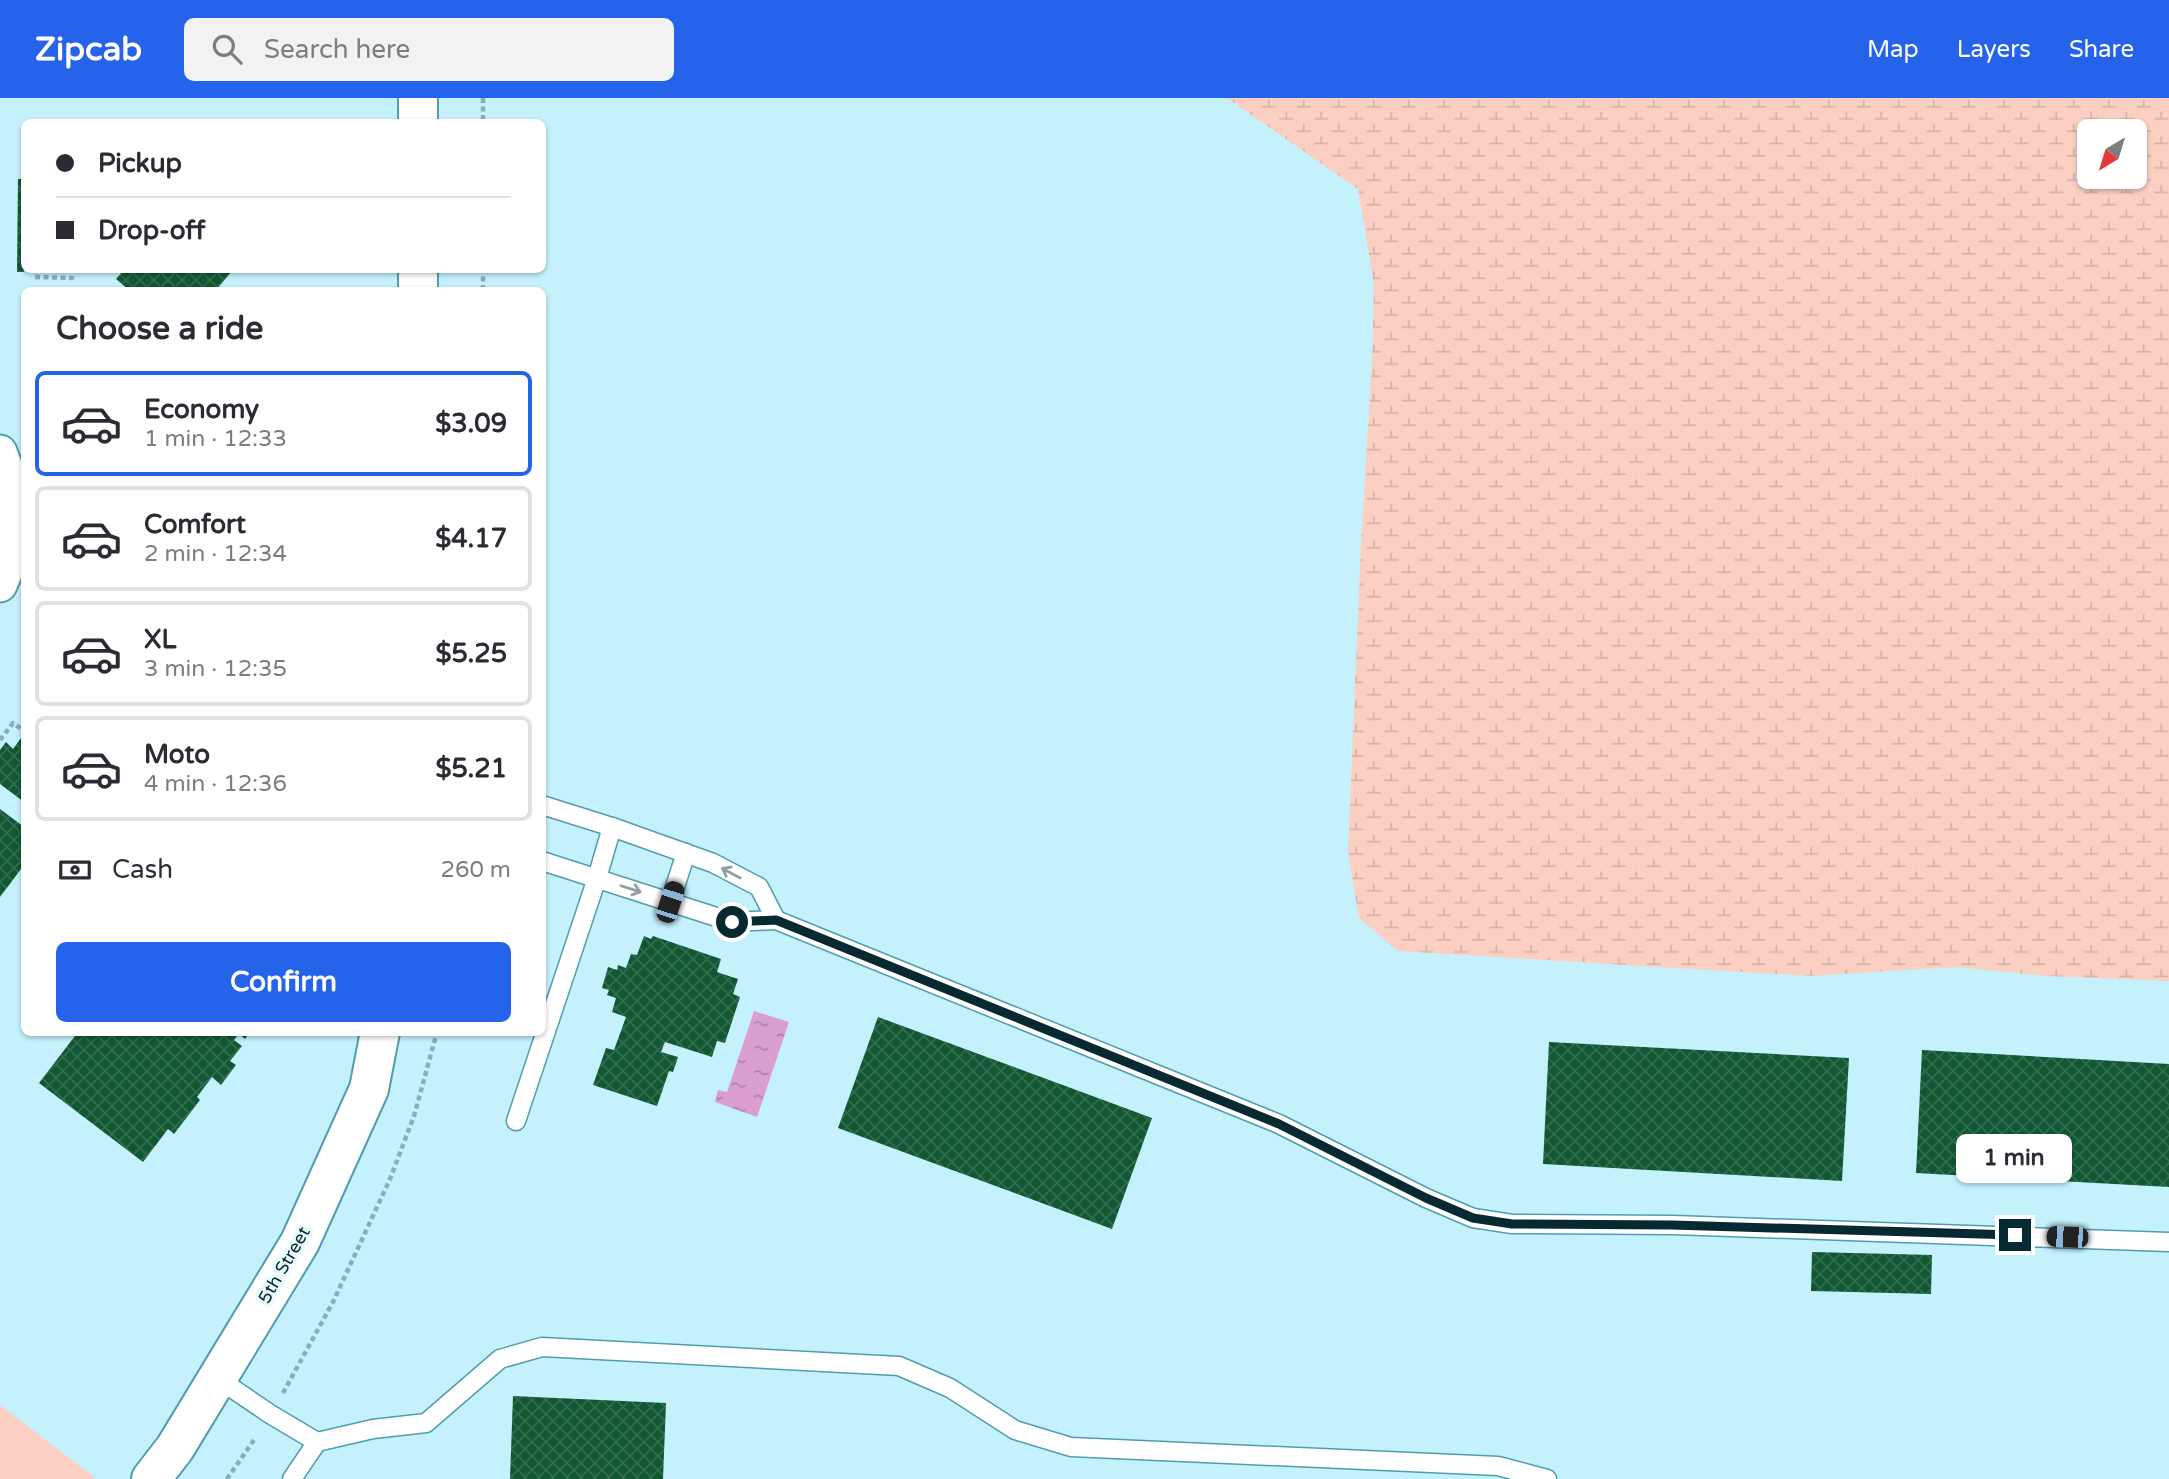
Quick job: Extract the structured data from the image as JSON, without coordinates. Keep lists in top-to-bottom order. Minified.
{"streets":{"street":["5th Street"]},"north":"bottom left","page":{"header":"Zipcab","search":"Search here","nav":["Map","Layers","Share"],"banner":["Pickup","Drop-off"],"heading":"Choose a ride","list":[{"name":"Economy","note":"1 min · 12:33","value":"$3.09"},{"name":"Comfort","note":"2 min · 12:34","value":"$4.17"},{"name":"XL","note":"3 min · 12:35","value":"$5.25"},{"name":"Moto","note":"4 min · 12:36","value":"$5.21"}],"pay":["Cash","260 m"],"buttons":"Confirm","bubble":"1 min"}}
